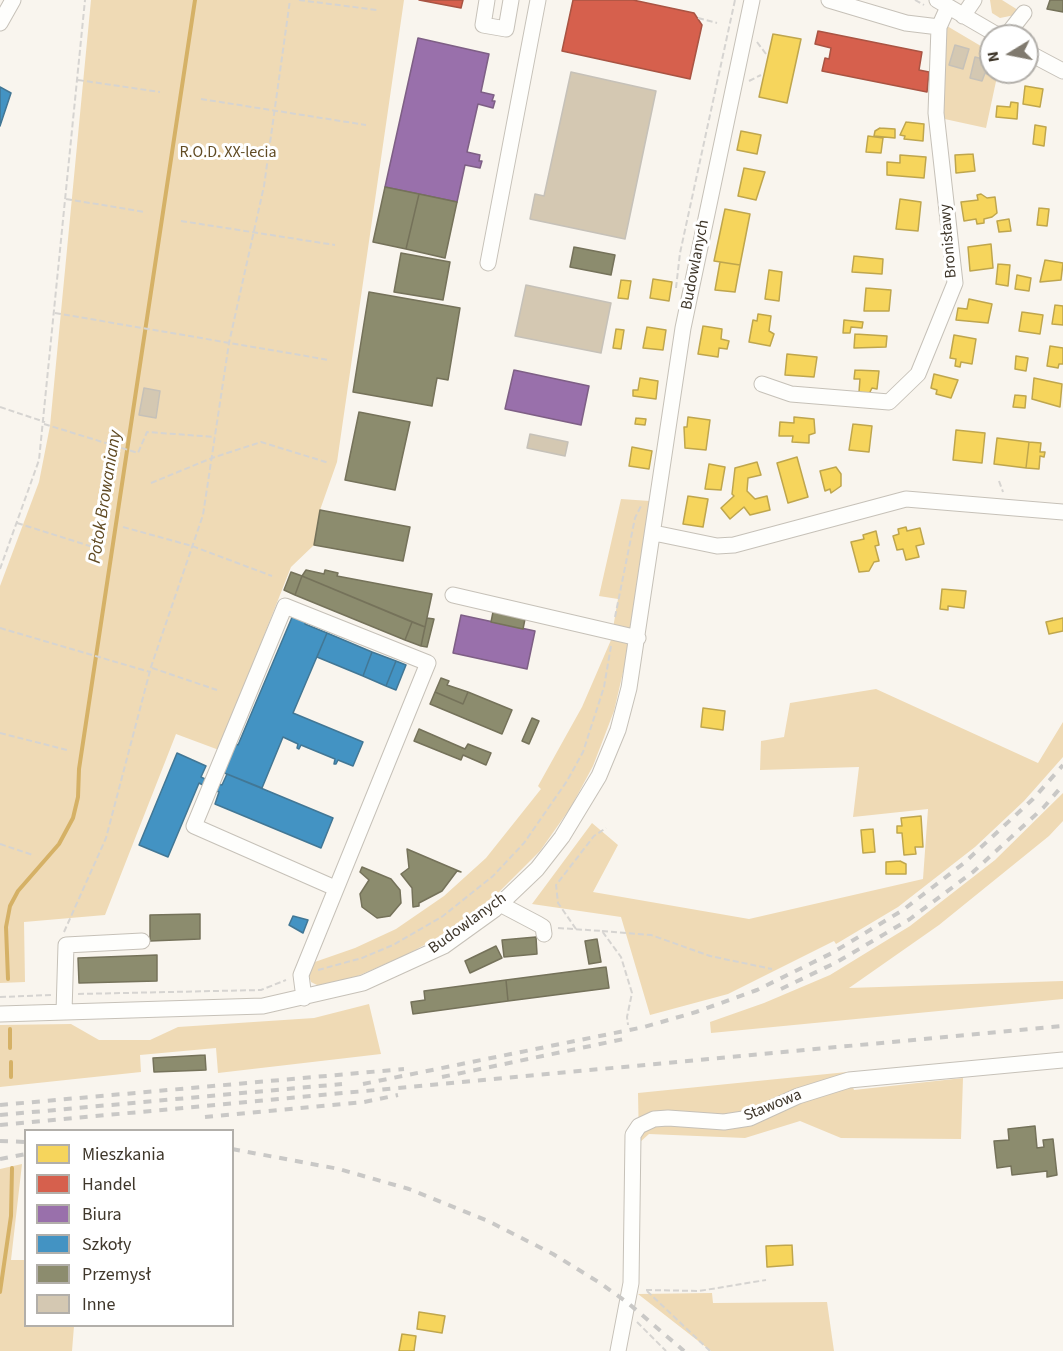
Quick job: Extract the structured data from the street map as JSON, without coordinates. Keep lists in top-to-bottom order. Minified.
{"streets":{"street":["Bronisławy","Budowlanych","Stawowa"]},"water":["Potok Browaniany"],"parks":["R.O.D. XX-lecia"],"legend":["Mieszkania","Handel","Biura","Szkoły","Przemysł","Inne"],"north":"left"}
